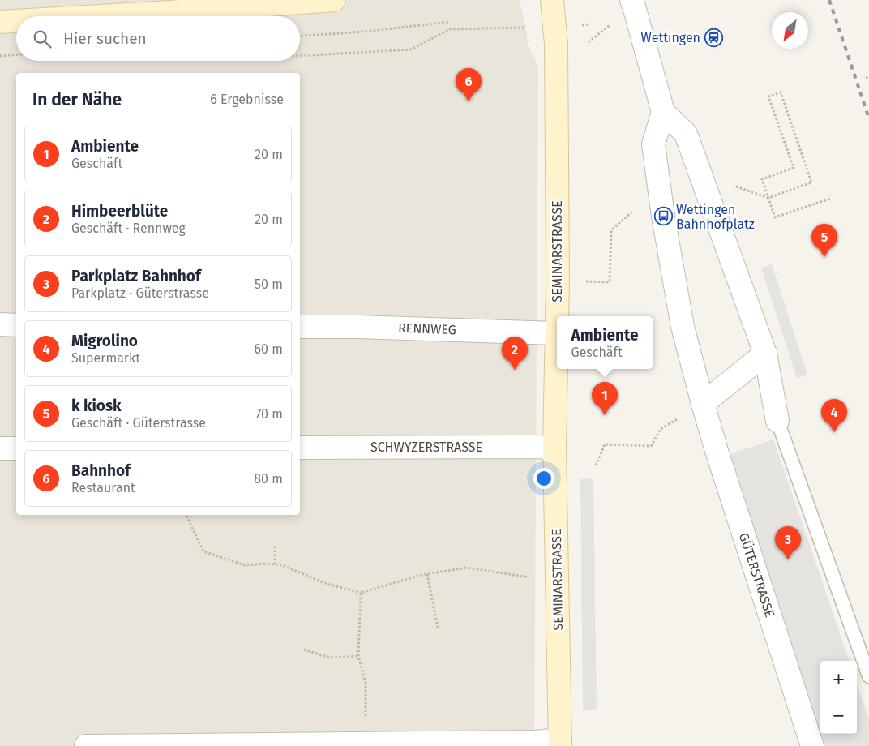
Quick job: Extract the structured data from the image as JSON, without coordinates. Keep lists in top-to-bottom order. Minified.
{"streets":{"street":["SEMINARSTRASSE","RENNWEG","SCHWYZERSTRASSE","GÜTERSTRASSE"]},"crossings":[["SEMINARSTRASSE","RENNWEG"],["SEMINARSTRASSE","SCHWYZERSTRASSE"]],"places":{"station":["Wettingen"],"bus stop":["Wettingen Bahnhofplatz"]},"north":"bottom left","page":{"search":"Hier suchen","pins":["6","5","2","1","4","3"],"heading":["In der Nähe","6 Ergebnisse"],"list":[{"mark":"1","name":"Ambiente","note":"Geschäft","value":"20 m"},{"mark":"2","name":"Himbeerblüte","note":"Geschäft · Rennweg","value":"20 m"},{"mark":"3","name":"Parkplatz Bahnhof","note":"Parkplatz · Güterstrasse","value":"50 m"},{"mark":"4","name":"Migrolino","note":"Supermarkt","value":"60 m"},{"mark":"5","name":"k kiosk","note":"Geschäft · Güterstrasse","value":"70 m"},{"mark":"6","name":"Bahnhof","note":"Restaurant","value":"80 m"}],"popup":["Ambiente","Geschäft"],"map_buttons":["+","−"]}}
